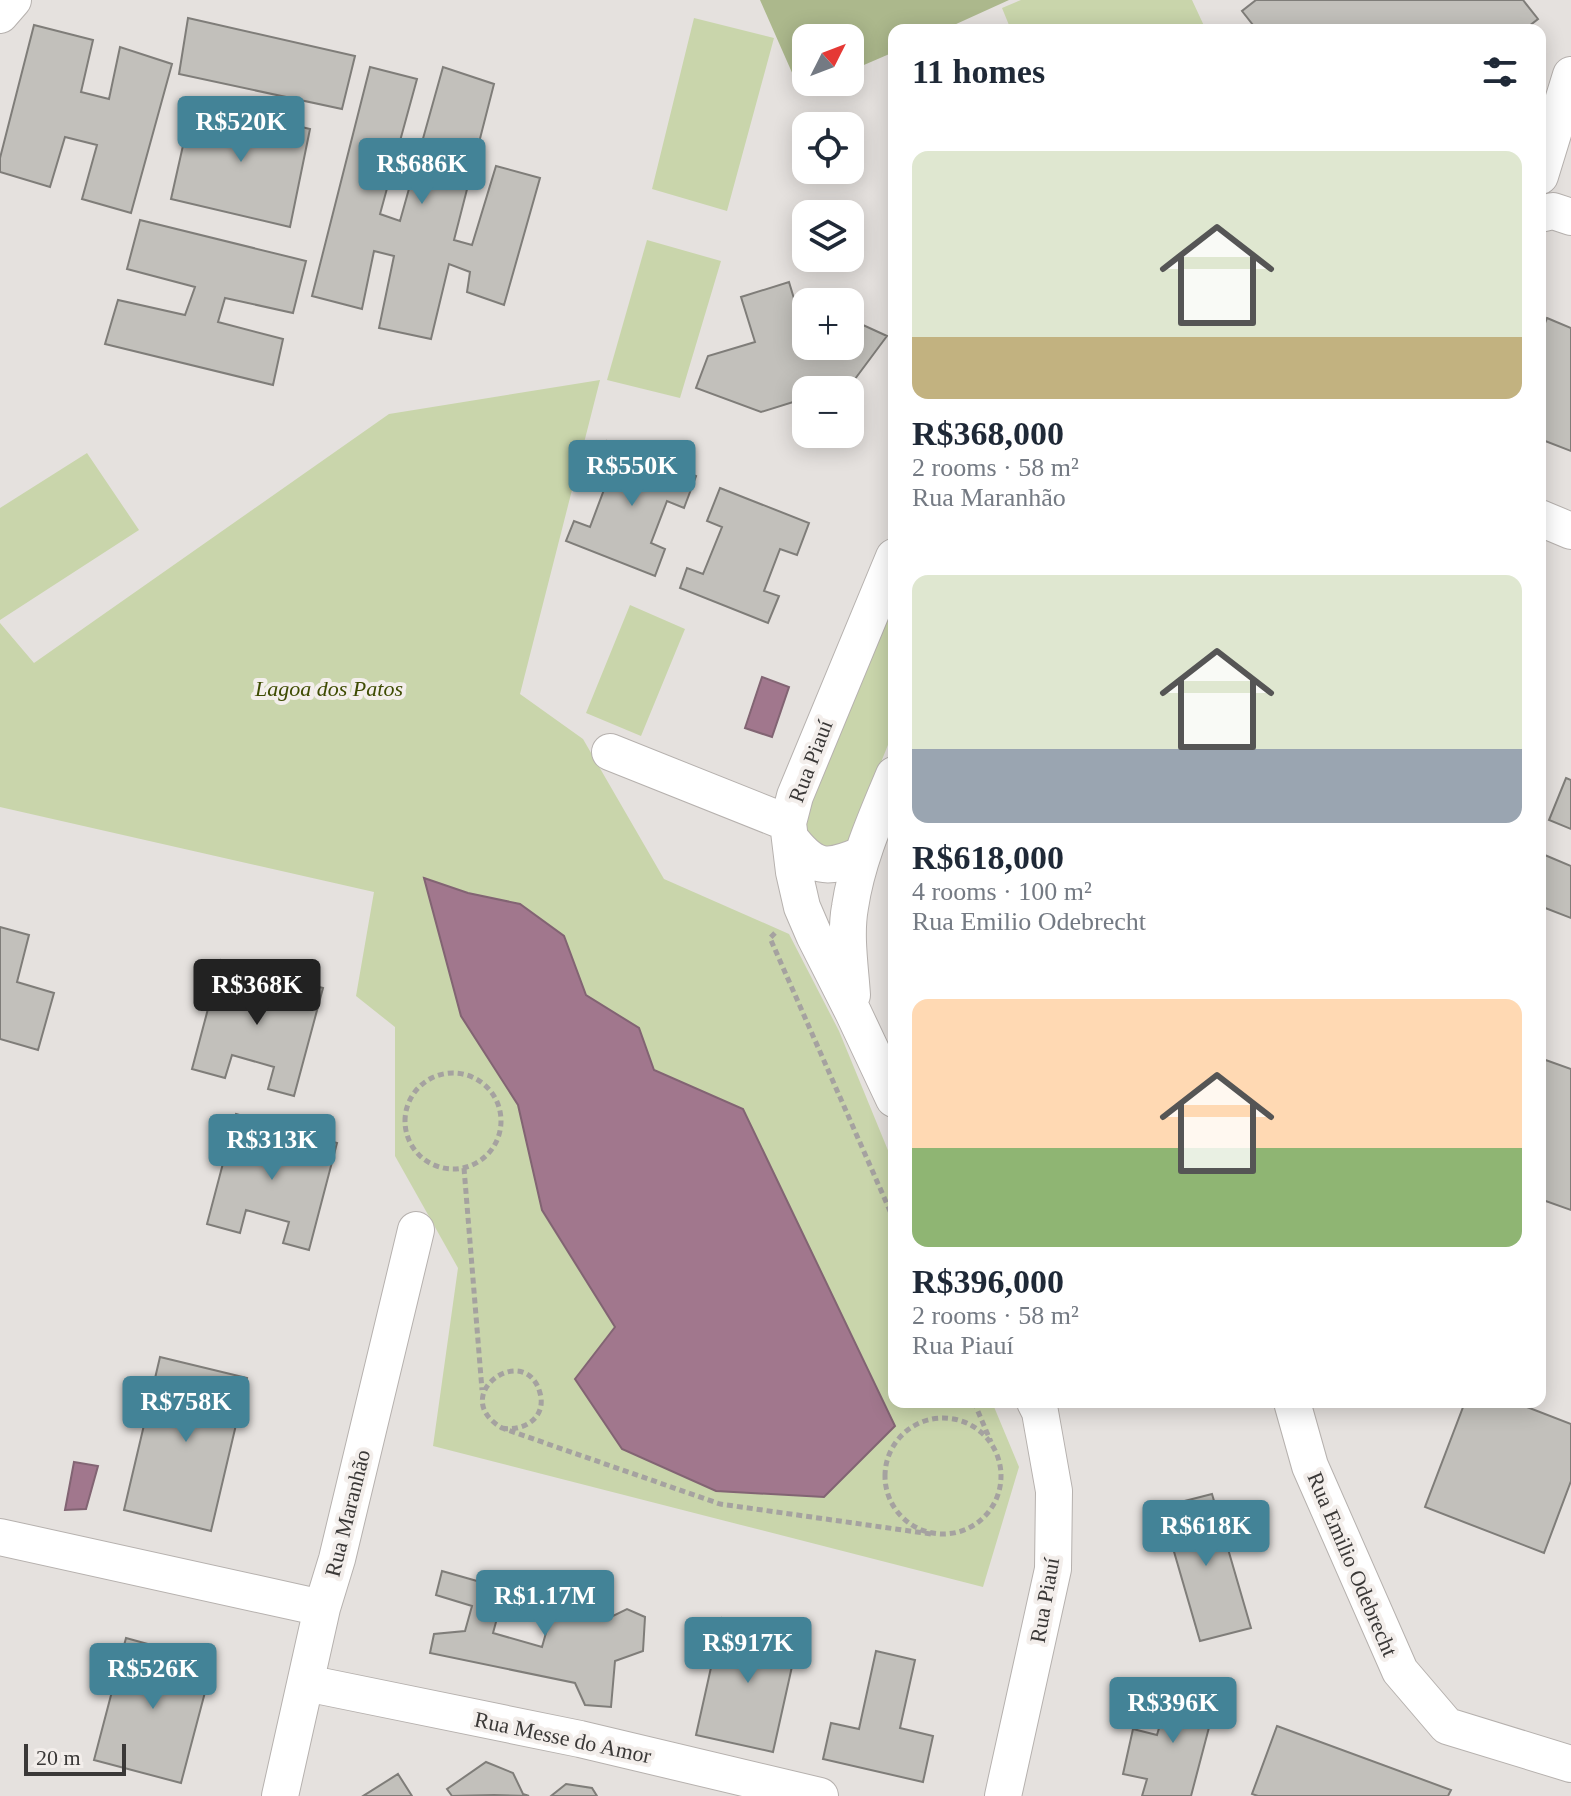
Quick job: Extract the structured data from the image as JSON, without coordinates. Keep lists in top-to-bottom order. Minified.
{"streets":{"street":["Rua Piauí","Rua Maranhão","Rua Emilio Odebrecht","Rua Messe do Amor"]},"crossings":[["Rua Maranhão","Rua Messe do Amor"]],"parks":["Lagoa dos Patos"],"scale_bar":"20 m","north":"top right","page":{"map_buttons":["+","−"],"heading":"11 homes","price":["R$520K","R$686K","R$550K","R$368K","R$313K","R$758K","R$618K","R$1.17M","R$917K","R$526K","R$396K"],"list":[{"name":"R$368,000","note":"2 rooms · 58 m² · Rua Maranhão"},{"name":"R$618,000","note":"4 rooms · 100 m² · Rua Emilio Odebrecht"},{"name":"R$396,000","note":"2 rooms · 58 m² · Rua Piauí"}],"scale":"20 m"}}
